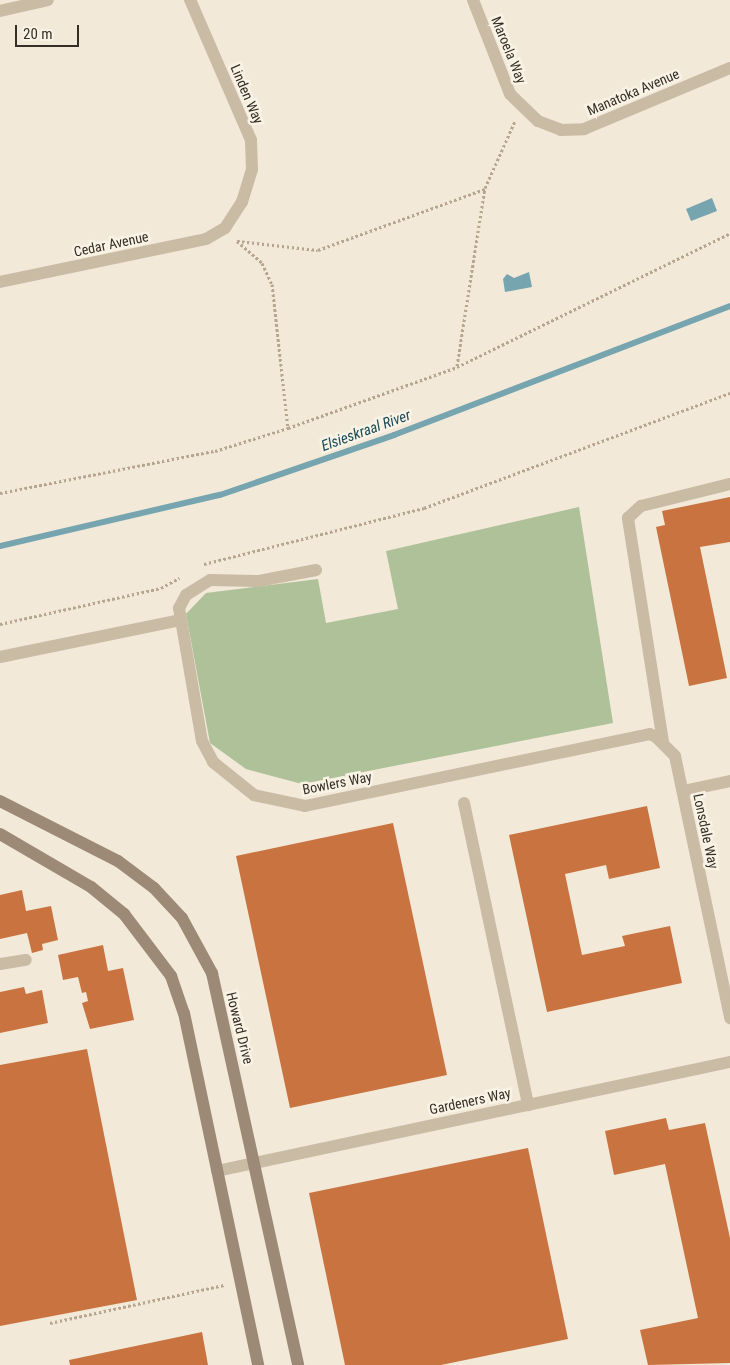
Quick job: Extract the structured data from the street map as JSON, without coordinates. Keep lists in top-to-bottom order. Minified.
{"streets":{"street":["Maroela Way","Manatoka Avenue","Linden Way","Cedar Avenue","Bowlers Way","Lonsdale Way","Howard Drive","Gardeners Way"]},"crossings":[["Maroela Way","Manatoka Avenue"],["Linden Way","Cedar Avenue"],["Bowlers Way","Lonsdale Way"],["Howard Drive","Gardeners Way"]],"water":["Elsieskraal River"],"scale_bar":"20 m"}
